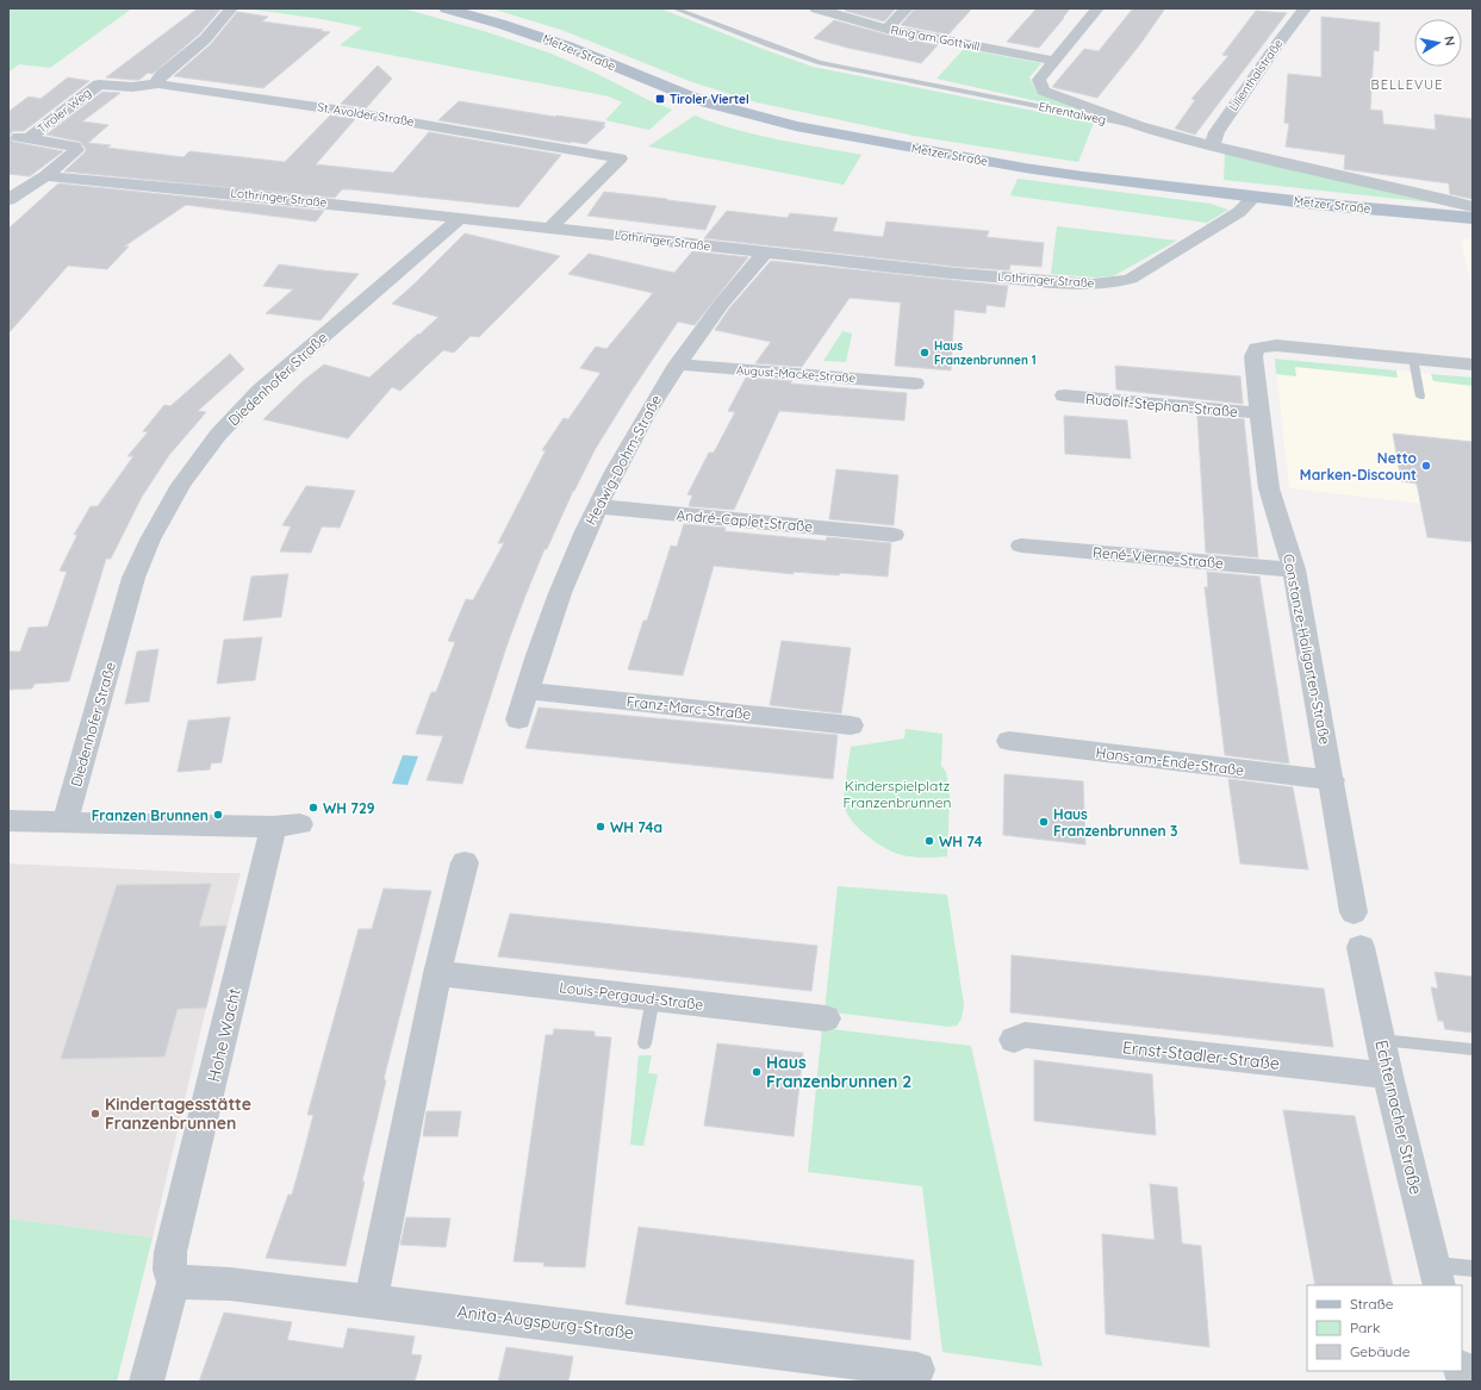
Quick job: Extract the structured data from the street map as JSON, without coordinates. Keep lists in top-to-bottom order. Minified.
{"streets":{"main road":["Metzer Straße"],"street":["Ring am Gottwill","Lilienthalstraße","Tiroler Weg","Ehrentalweg","St. Avolder Straße","Lothringer Straße","August-Macke-Straße","Diedenhofer Straße","Rudolf-Stephan-Straße","Hedwig-Dohm-Straße","André-Caplet-Straße","René-Vierne-Straße","Constanze-Hallgarten-Straße","Franz-Marc-Straße","Hans-am-Ende-Straße","Louis-Pergaud-Straße","Hohe Wacht","Ernst-Stadler-Straße","Echternacher Straße","Anita-Augspurg-Straße"]},"crossings":[["Metzer Straße","Lothringer Straße"],["Lilienthalstraße","Ehrentalweg"],["Tiroler Weg","St. Avolder Straße"],["Tiroler Weg","Lothringer Straße"],["St. Avolder Straße","Lothringer Straße"],["Lothringer Straße","Diedenhofer Straße"],["Lothringer Straße","Hedwig-Dohm-Straße"],["August-Macke-Straße","Hedwig-Dohm-Straße"],["Diedenhofer Straße","Hohe Wacht"],["Rudolf-Stephan-Straße","Constanze-Hallgarten-Straße"],["Hedwig-Dohm-Straße","André-Caplet-Straße"],["Hedwig-Dohm-Straße","Franz-Marc-Straße"],["René-Vierne-Straße","Constanze-Hallgarten-Straße"],["Constanze-Hallgarten-Straße","Hans-am-Ende-Straße"],["Hohe Wacht","Anita-Augspurg-Straße"],["Ernst-Stadler-Straße","Echternacher Straße"]],"districts":["BELLEVUE"],"parks":["Kinderspielplatz Franzenbrunnen"],"places":{"transit":["Tiroler Viertel"],"other":["Haus Franzenbrunnen 1","Netto Marken-Discount","WH 729","Franzen Brunnen","Haus Franzenbrunnen 3","WH 74a","WH 74","Haus Franzenbrunnen 2","Kindertagesstätte Franzenbrunnen"]},"legend":["Straße","Park","Gebäude"],"north":"right"}
